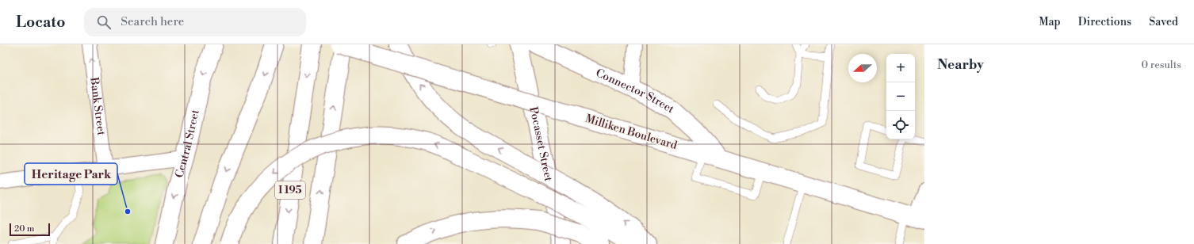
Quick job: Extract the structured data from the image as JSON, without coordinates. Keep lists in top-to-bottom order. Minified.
{"streets":{"main road":["Connector Street","Milliken Boulevard","Central Street","Pocasset Street","I 195"],"street":["Bank Street"]},"crossings":[["Connector Street","Milliken Boulevard"]],"one_way":["Bank Street"],"places":["Heritage Park"],"scale_bar":"20 m","north":"left","page":{"header":"Locato","search":"Search here","nav":["Map","Directions","Saved"],"heading":["Nearby","0 results"],"map_buttons":["+","−"],"scale":"20 m"}}
